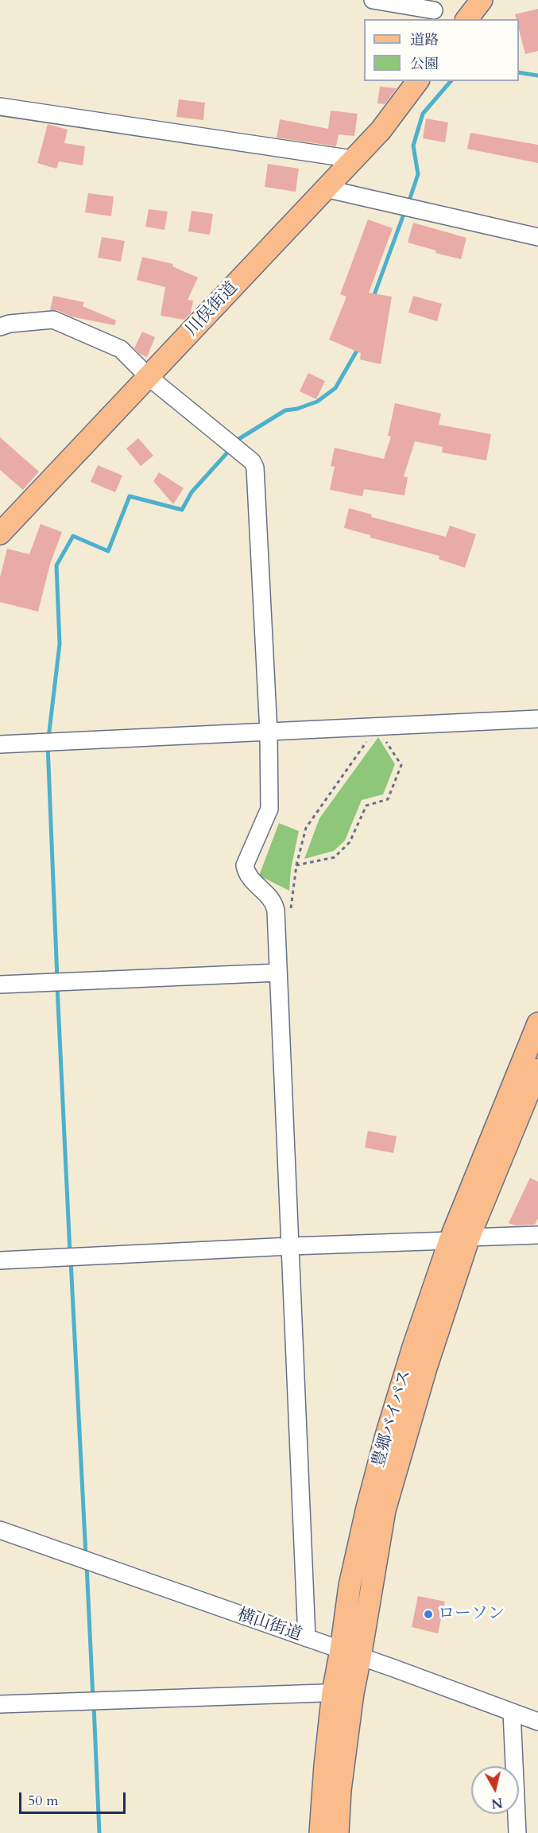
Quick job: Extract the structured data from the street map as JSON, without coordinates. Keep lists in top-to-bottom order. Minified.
{"streets":{"main road":["川俣街道","豊郷バイパス"],"street":["横山街道"]},"crossings":[["豊郷バイパス","横山街道"]],"places":["ローソン"],"legend":["道路","公園"],"scale_bar":"50 m","north":"bottom"}
